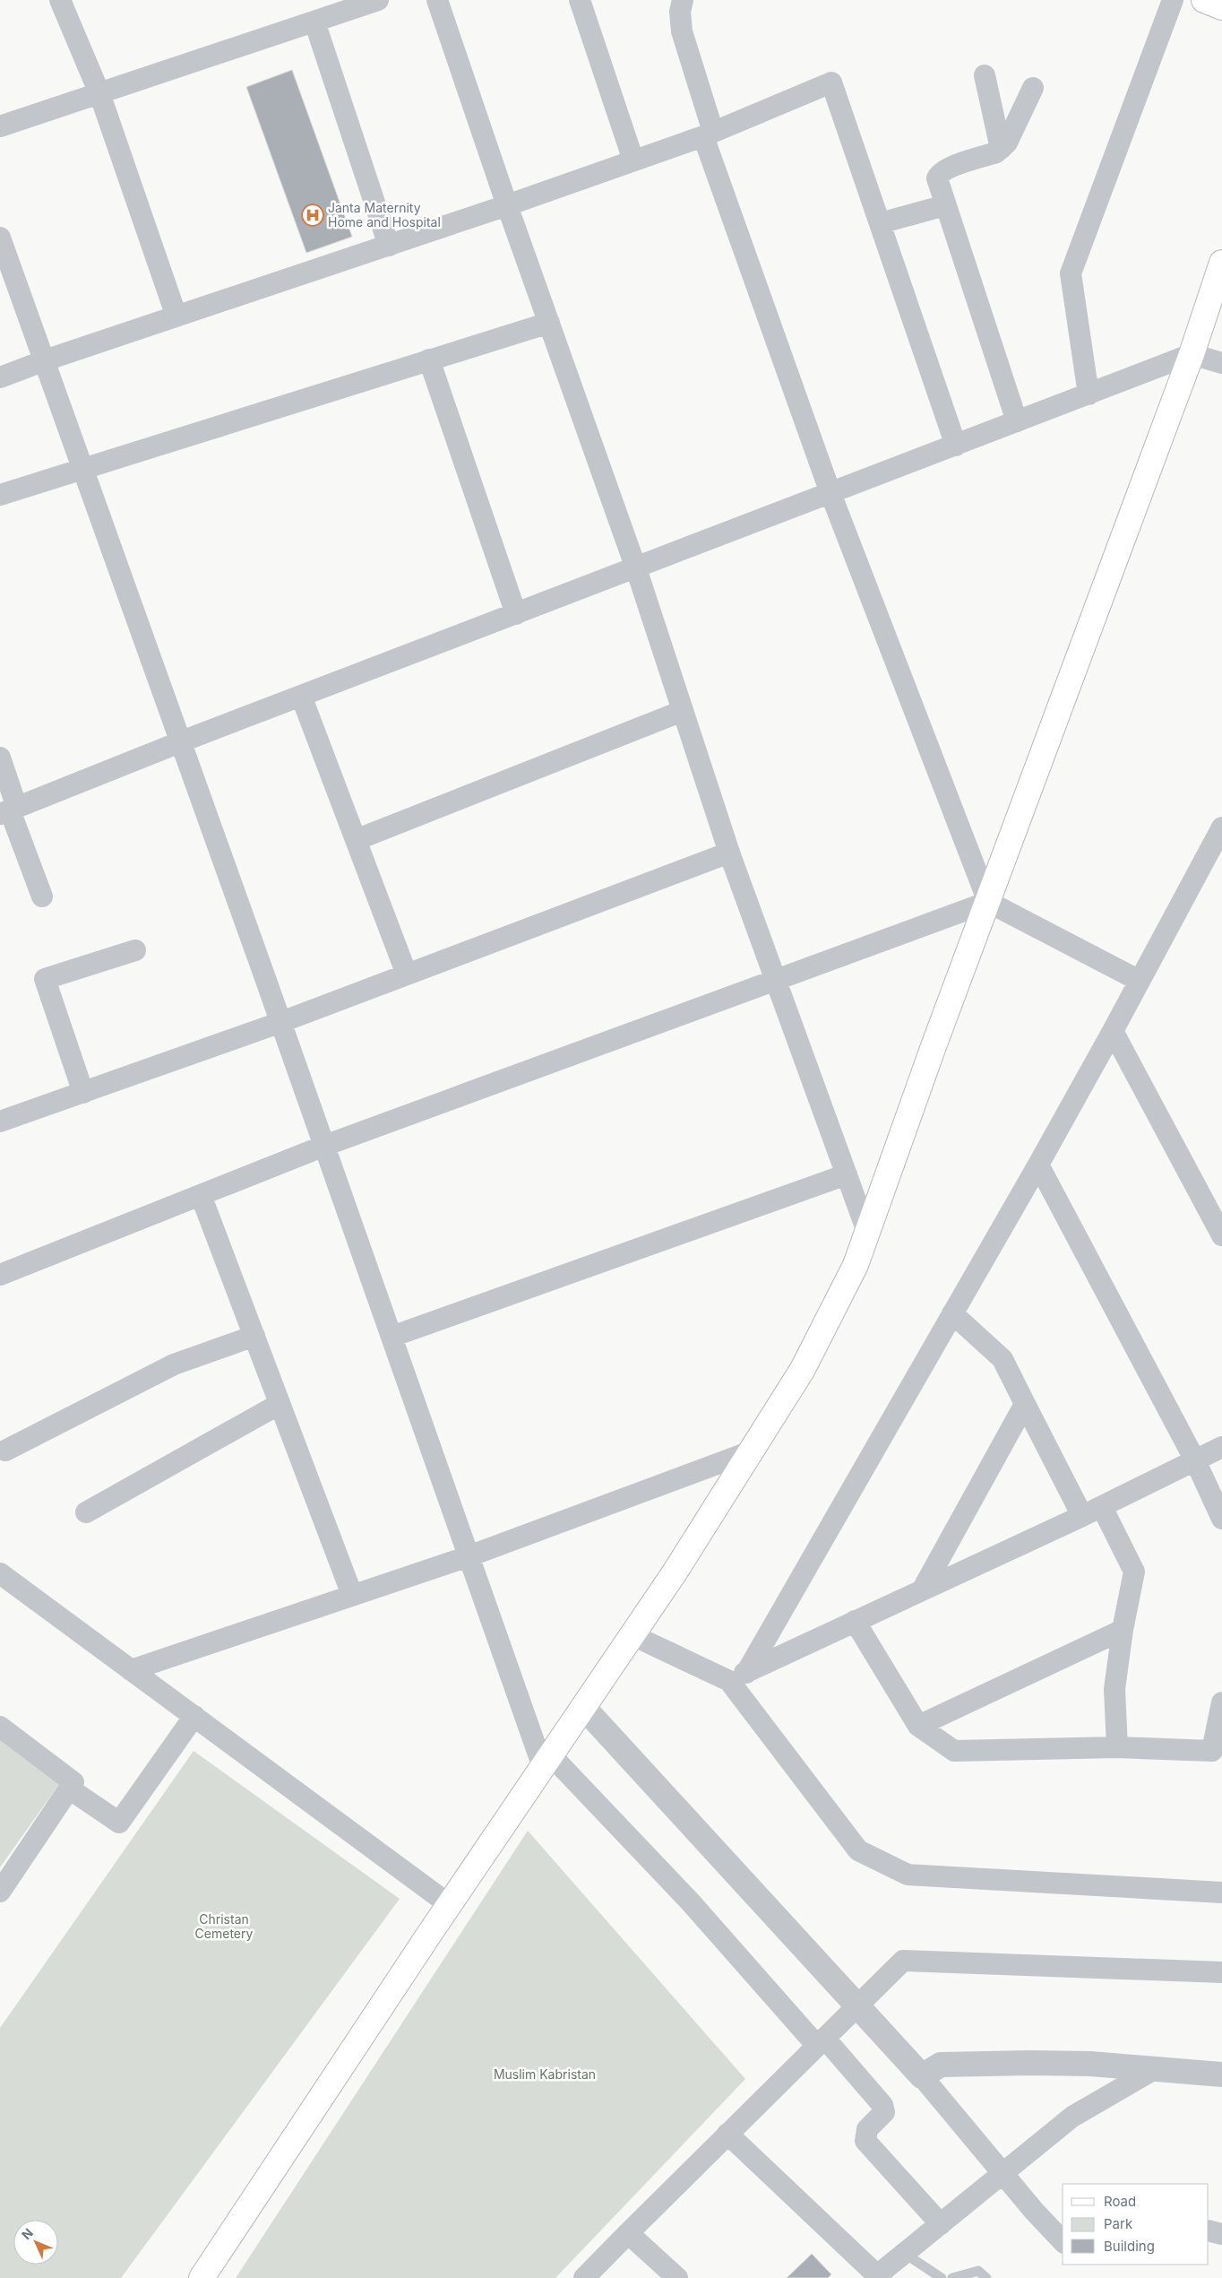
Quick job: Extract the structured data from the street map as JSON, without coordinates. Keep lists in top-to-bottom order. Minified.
{"parks":["Christan Cemetery","Muslim Kabristan"],"places":{"hospital":["Janta Maternity Home and Hospital"]},"legend":["Road","Park","Building"],"north":"top left"}
